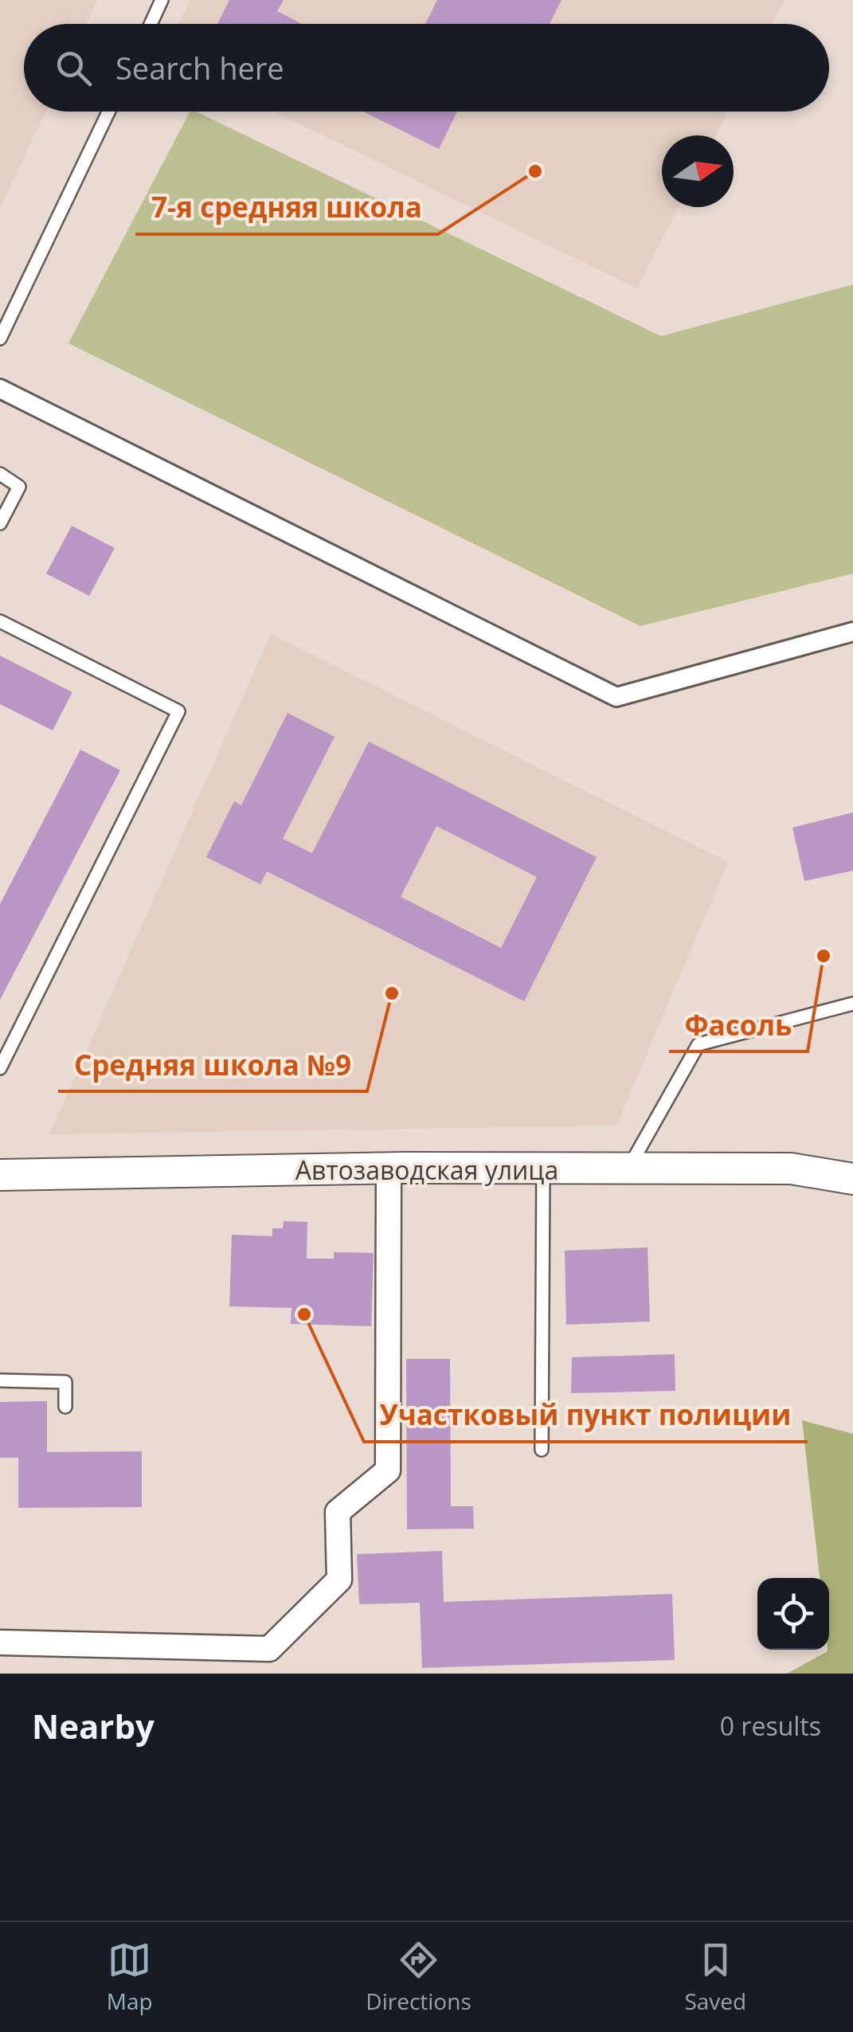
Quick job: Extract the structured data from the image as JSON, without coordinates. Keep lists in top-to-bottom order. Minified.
{"streets":{"street":["Автозаводская улица"]},"places":["7-я средняя школа","Фасоль","Средняя школа №9","Участковый пункт полиции"],"north":"right","page":{"search":"Search here","heading":["Nearby","0 results"],"nav":["Map","Directions","Saved"]}}
